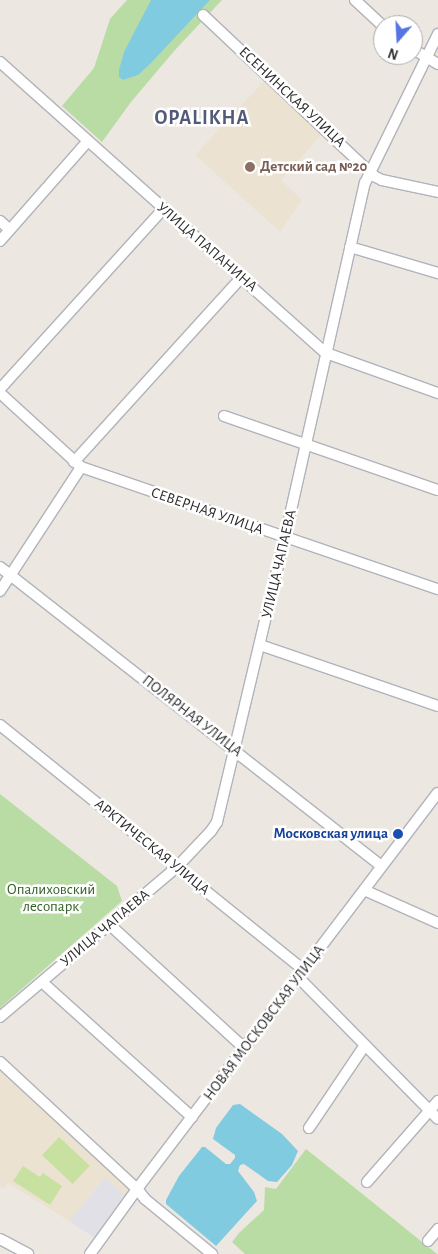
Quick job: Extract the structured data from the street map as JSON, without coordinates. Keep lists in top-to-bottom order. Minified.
{"streets":{"street":["ЕСЕНИНСКАЯ УЛИЦА","УЛИЦА ПАПАНИНА","СЕВЕРНАЯ УЛИЦА","УЛИЦА ЧАПАЕВА","ПОЛЯРНАЯ УЛИЦА","АРКТИЧЕСКАЯ УЛИЦА","НОВАЯ МОСКОВСКАЯ УЛИЦА"]},"crossings":[["ЕСЕНИНСКАЯ УЛИЦА","УЛИЦА ЧАПАЕВА"],["УЛИЦА ПАПАНИНА","УЛИЦА ЧАПАЕВА"],["СЕВЕРНАЯ УЛИЦА","УЛИЦА ЧАПАЕВА"],["УЛИЦА ЧАПАЕВА","ПОЛЯРНАЯ УЛИЦА"],["УЛИЦА ЧАПАЕВА","АРКТИЧЕСКАЯ УЛИЦА"],["ПОЛЯРНАЯ УЛИЦА","НОВАЯ МОСКОВСКАЯ УЛИЦА"],["АРКТИЧЕСКАЯ УЛИЦА","НОВАЯ МОСКОВСКАЯ УЛИЦА"]],"districts":["OPALIKHA"],"parks":["Опалиховский лесопарк"],"places":["Детский сад №20","Московская улица"],"north":"bottom"}
